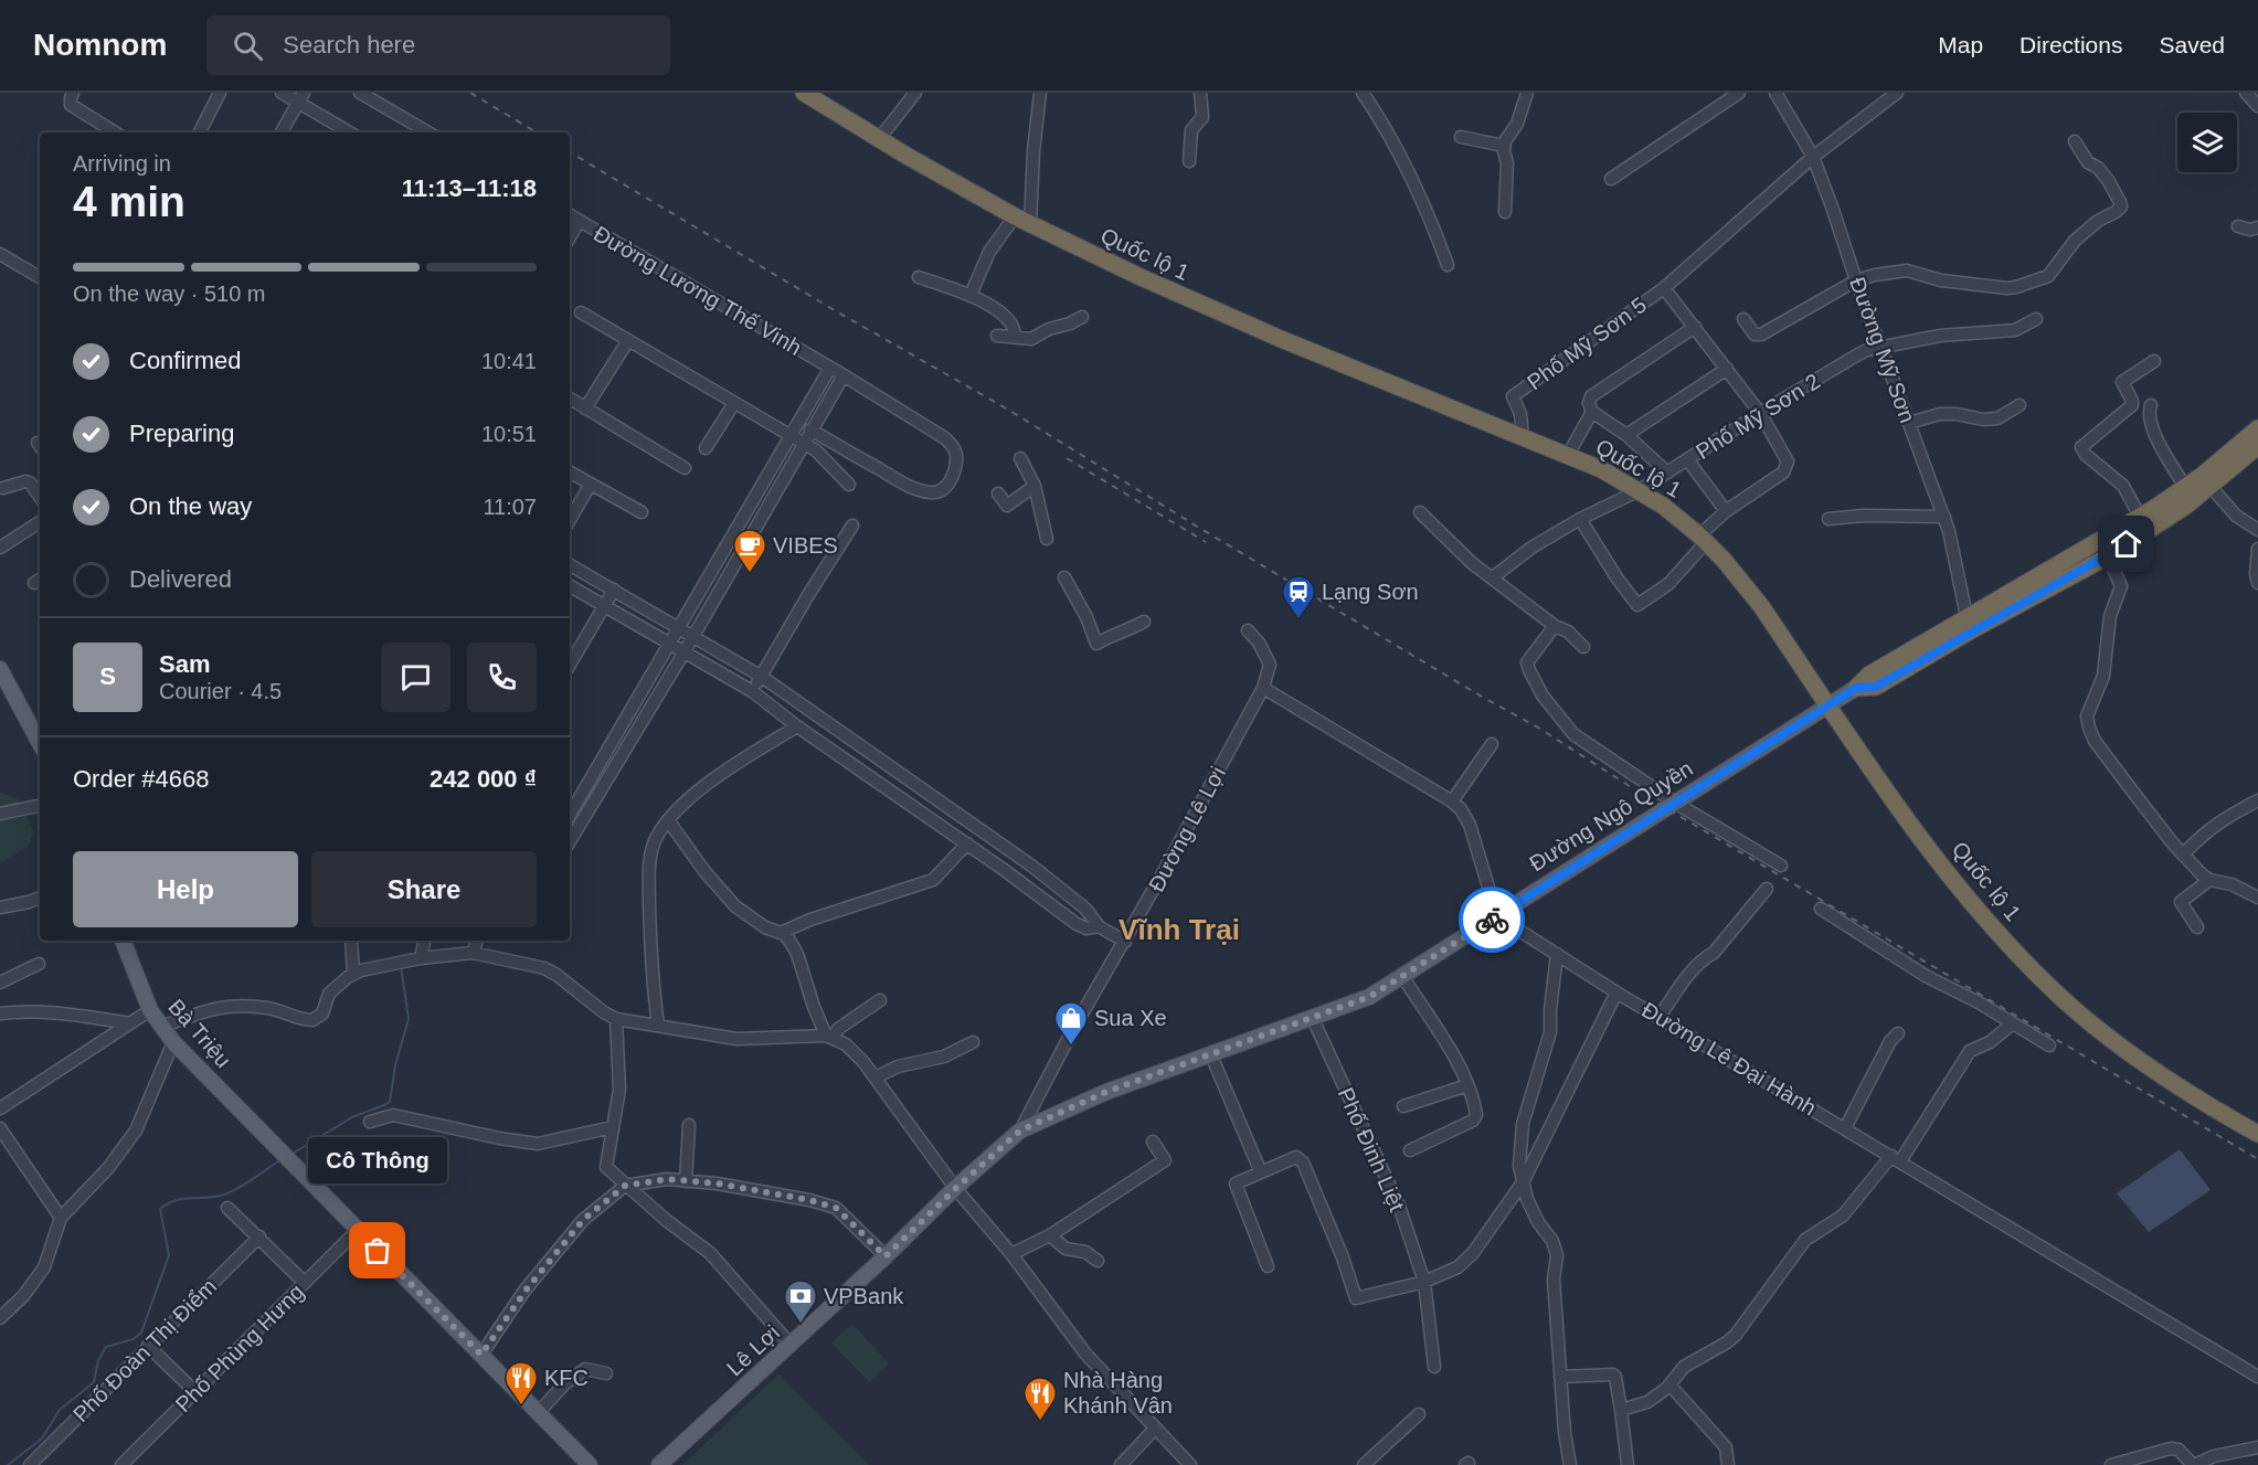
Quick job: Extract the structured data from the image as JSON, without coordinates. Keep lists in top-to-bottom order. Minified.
{"streets":{"highway":["Quốc lộ 1","Đường Ngô Quyền"],"main road":["Bà Triệu","Lê Lợi"],"street":["Đường Lương Thế Vinh","Phố Mỹ Sơn 5","Đường Mỹ Sơn","Phố Mỹ Sơn 2","Đường Lê Lợi","Đường Lê Đại Hành","Phố Đinh Liệt","Phố Phùng Hưng","Phố Đoàn Thị Điểm"]},"crossings":[["Quốc lộ 1","Phố Mỹ Sơn 5"],["Quốc lộ 1","Phố Mỹ Sơn 2"],["Quốc lộ 1","Đường Ngô Quyền"],["Đường Mỹ Sơn","Phố Mỹ Sơn 2"],["Đường Mỹ Sơn","Đường Ngô Quyền"],["Đường Ngô Quyền","Đường Lê Lợi"],["Đường Ngô Quyền","Đường Lê Đại Hành"],["Đường Ngô Quyền","Phố Đinh Liệt"],["Đường Ngô Quyền","Lê Lợi"],["Đường Lê Lợi","Lê Lợi"],["Bà Triệu","Phố Phùng Hưng"]],"districts":["Vĩnh Trại"],"places":{"cafe":["VIBES"],"station":["Lạng Sơn"],"shop":["Sua Xe"],"other":["Cô Thông"],"bank":["VPBank"],"restaurant":["KFC","Nhà Hàng Khánh Vân"]},"page":{"header":"Nomnom","search":"Search here","nav":["Map","Directions","Saved"],"heading":["4 min","Arriving in","11:13–11:18"],"panel":["Sam","Courier · 4.5","Order #4668","242 000 ₫"],"bar":"On the way · 510 m","list":[["Confirmed","10:41"],["Preparing","10:51"],["On the way","11:07"],"Delivered"],"round":"S","buttons":["Help","Share"],"bubble":"Cô Thông"}}
